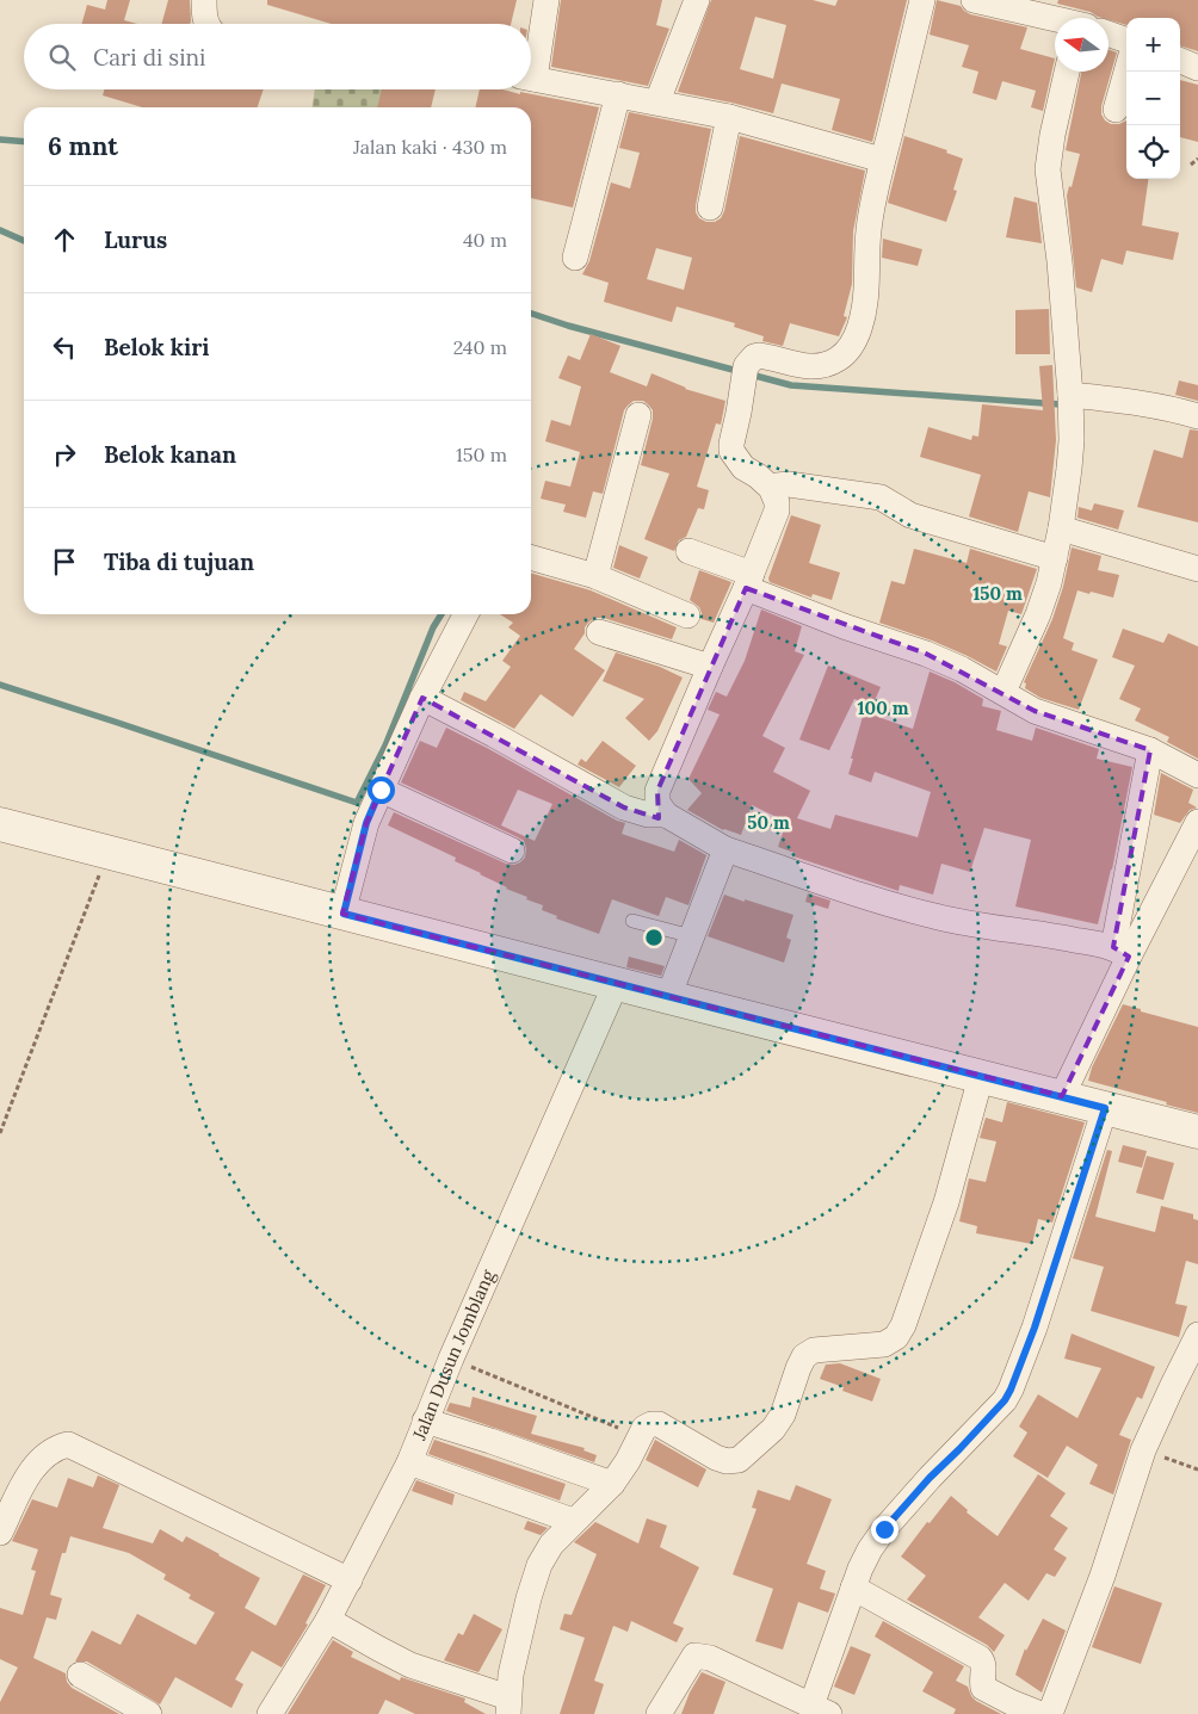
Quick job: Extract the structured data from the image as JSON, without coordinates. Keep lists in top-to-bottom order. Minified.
{"streets":{"street":["Jalan Dusun Jomblang"]},"north":"left","page":{"map_buttons":["+","−"],"search":"Cari di sini","heading":["6 mnt","Jalan kaki · 430 m"],"list":[["Lurus","40 m"],["Belok kiri","240 m"],["Belok kanan","150 m"],"Tiba di tujuan"]},"rings":["150 m","100 m","50 m"]}
